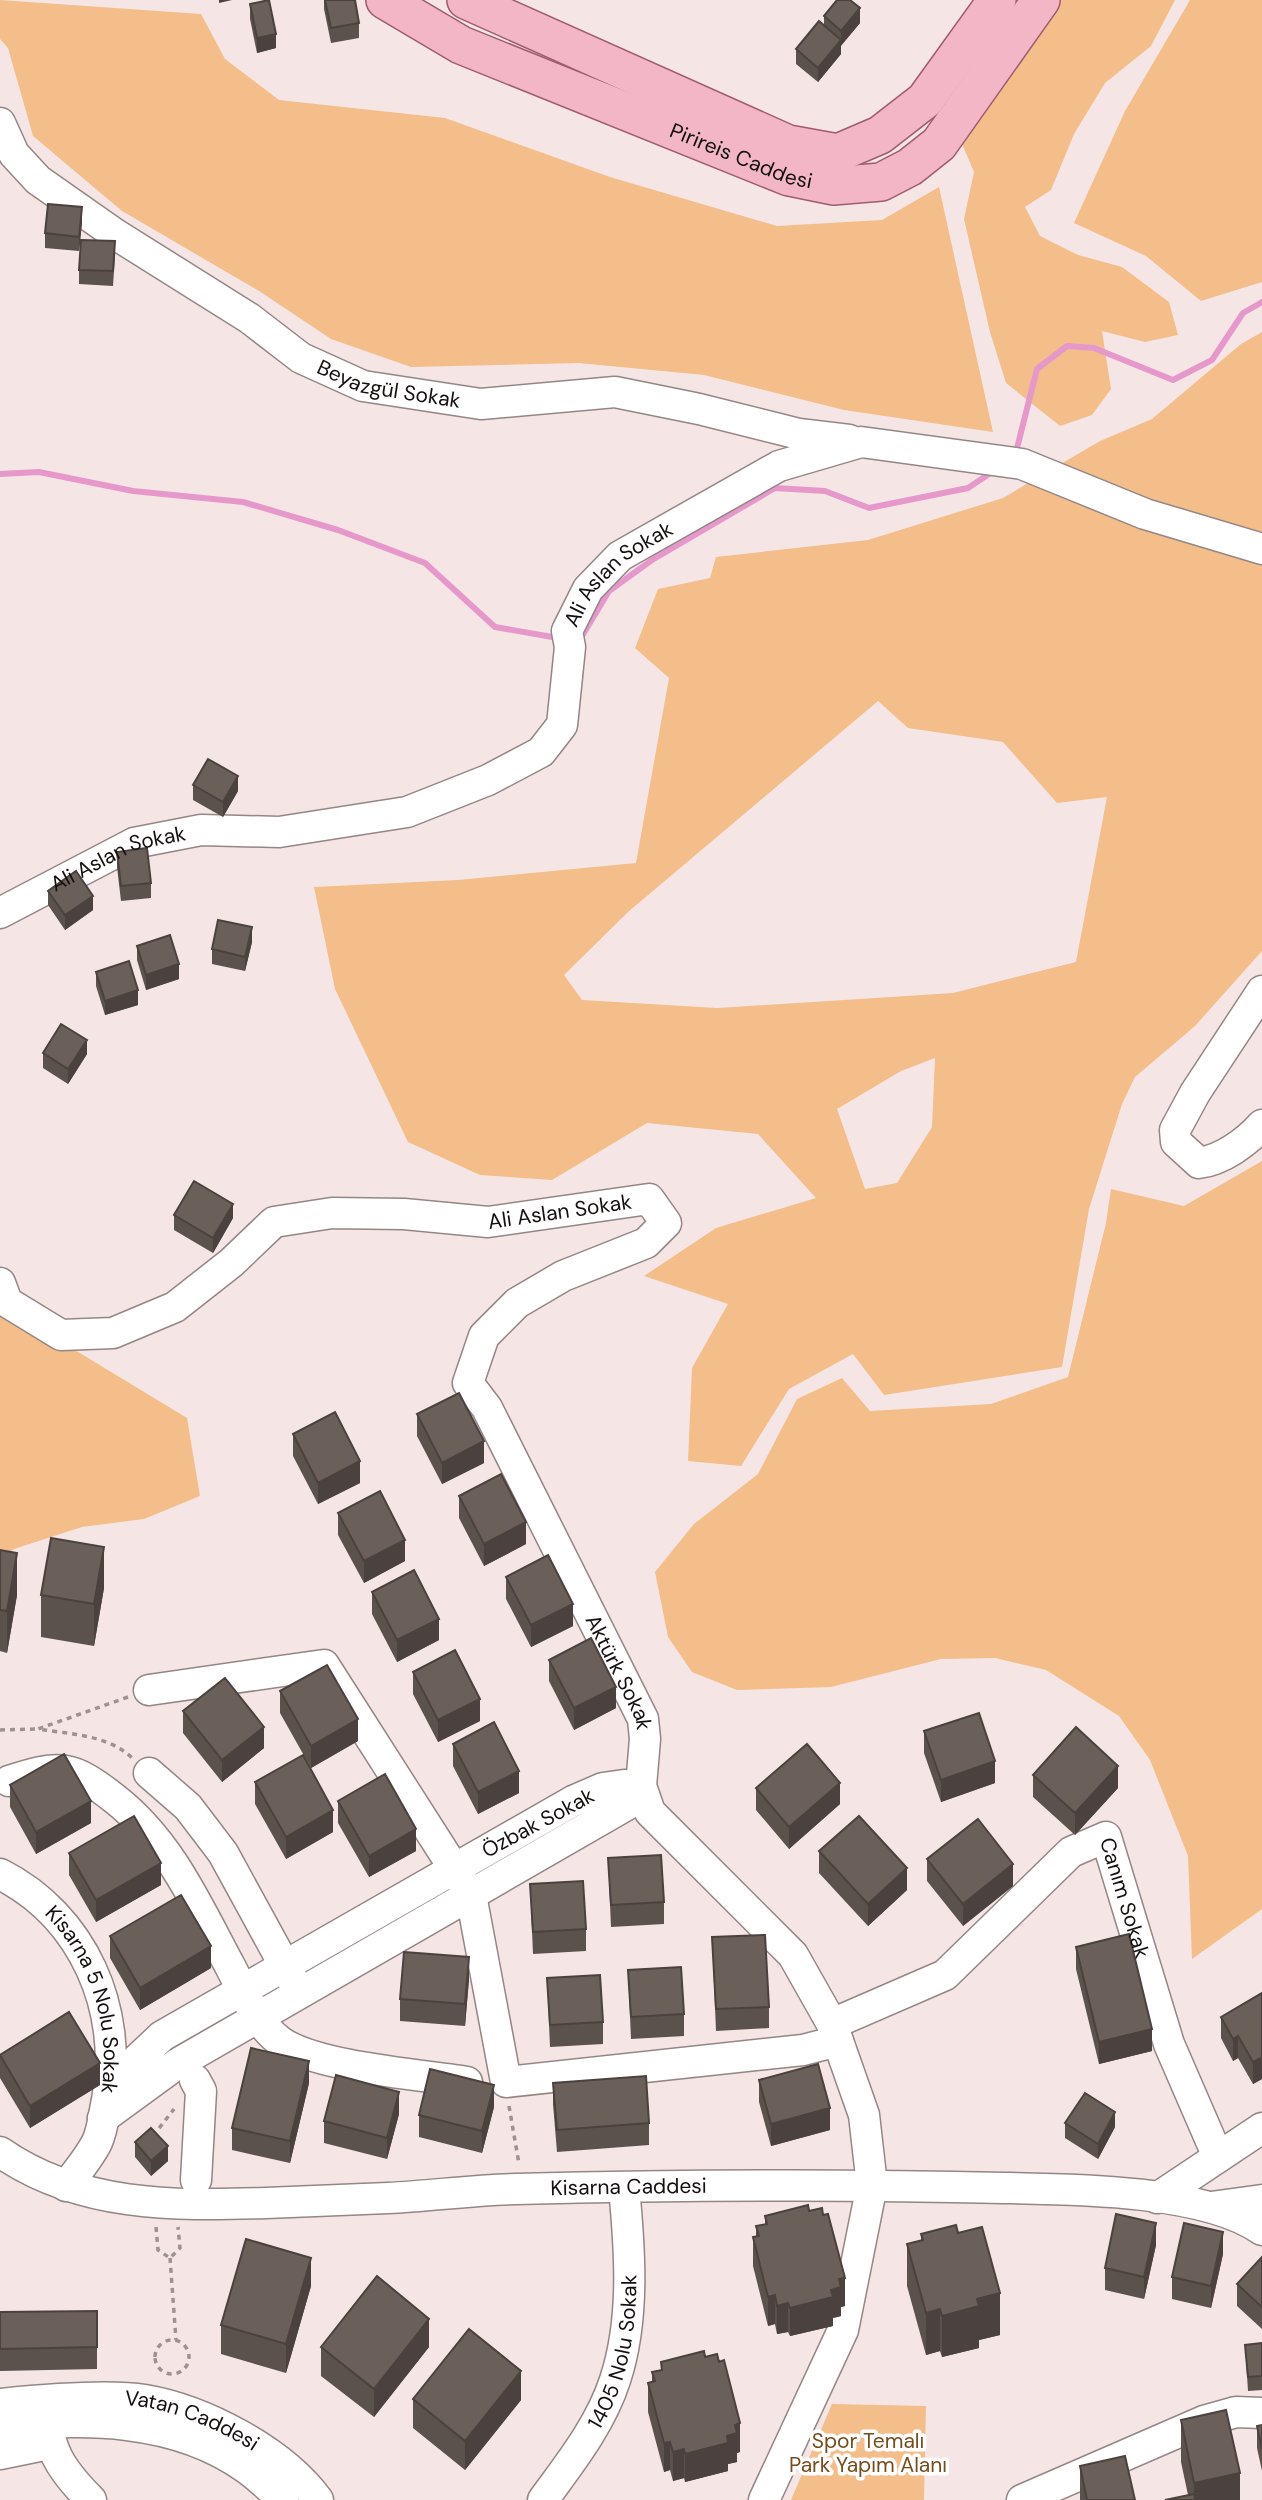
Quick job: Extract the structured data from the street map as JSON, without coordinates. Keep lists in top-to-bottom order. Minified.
{"streets":{"main road":["Pirireis Caddesi"],"street":["Beyazgül Sokak","Ali Aslan Sokak","Aktürk Sokak","Özbak Sokak","Canım Sokak","Kisarna 5 Nolu Sokak","Kisarna Caddesi","1405 Nolu Sokak","Vatan Caddesi"]},"crossings":[["Beyazgül Sokak","Ali Aslan Sokak"],["Ali Aslan Sokak","Aktürk Sokak"],["Aktürk Sokak","Özbak Sokak"],["Aktürk Sokak","Canım Sokak"],["Aktürk Sokak","Kisarna Caddesi"],["Özbak Sokak","Kisarna 5 Nolu Sokak"],["Kisarna 5 Nolu Sokak","Kisarna Caddesi"],["Kisarna Caddesi","1405 Nolu Sokak"]],"parks":["Spor Temalı Park Yapım Alanı"]}
